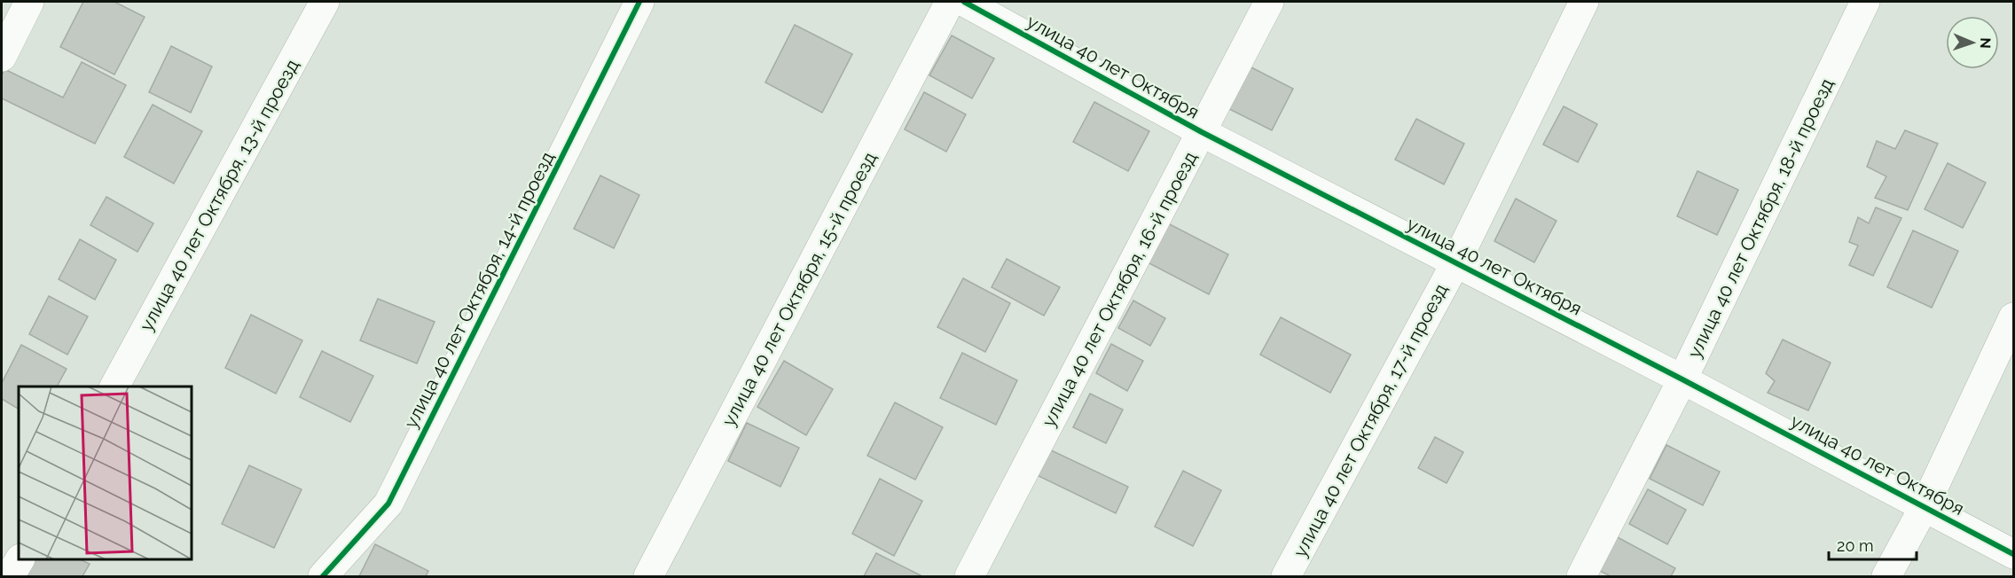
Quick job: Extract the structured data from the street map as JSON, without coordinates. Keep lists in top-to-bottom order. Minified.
{"streets":{"street":["улица 40 лет Октября","улица 40 лет Октября, 13-й проезд","улица 40 лет Октября, 18-й проезд","улица 40 лет Октября, 15-й проезд","улица 40 лет Октября, 16-й проезд","улица 40 лет Октября, 14-й проезд","улица 40 лет Октября, 17-й проезд"]},"crossings":[["улица 40 лет Октября","улица 40 лет Октября, 18-й проезд"],["улица 40 лет Октября","улица 40 лет Октября, 16-й проезд"],["улица 40 лет Октября","улица 40 лет Октября, 17-й проезд"]],"scale_bar":"20 m","north":"right"}
